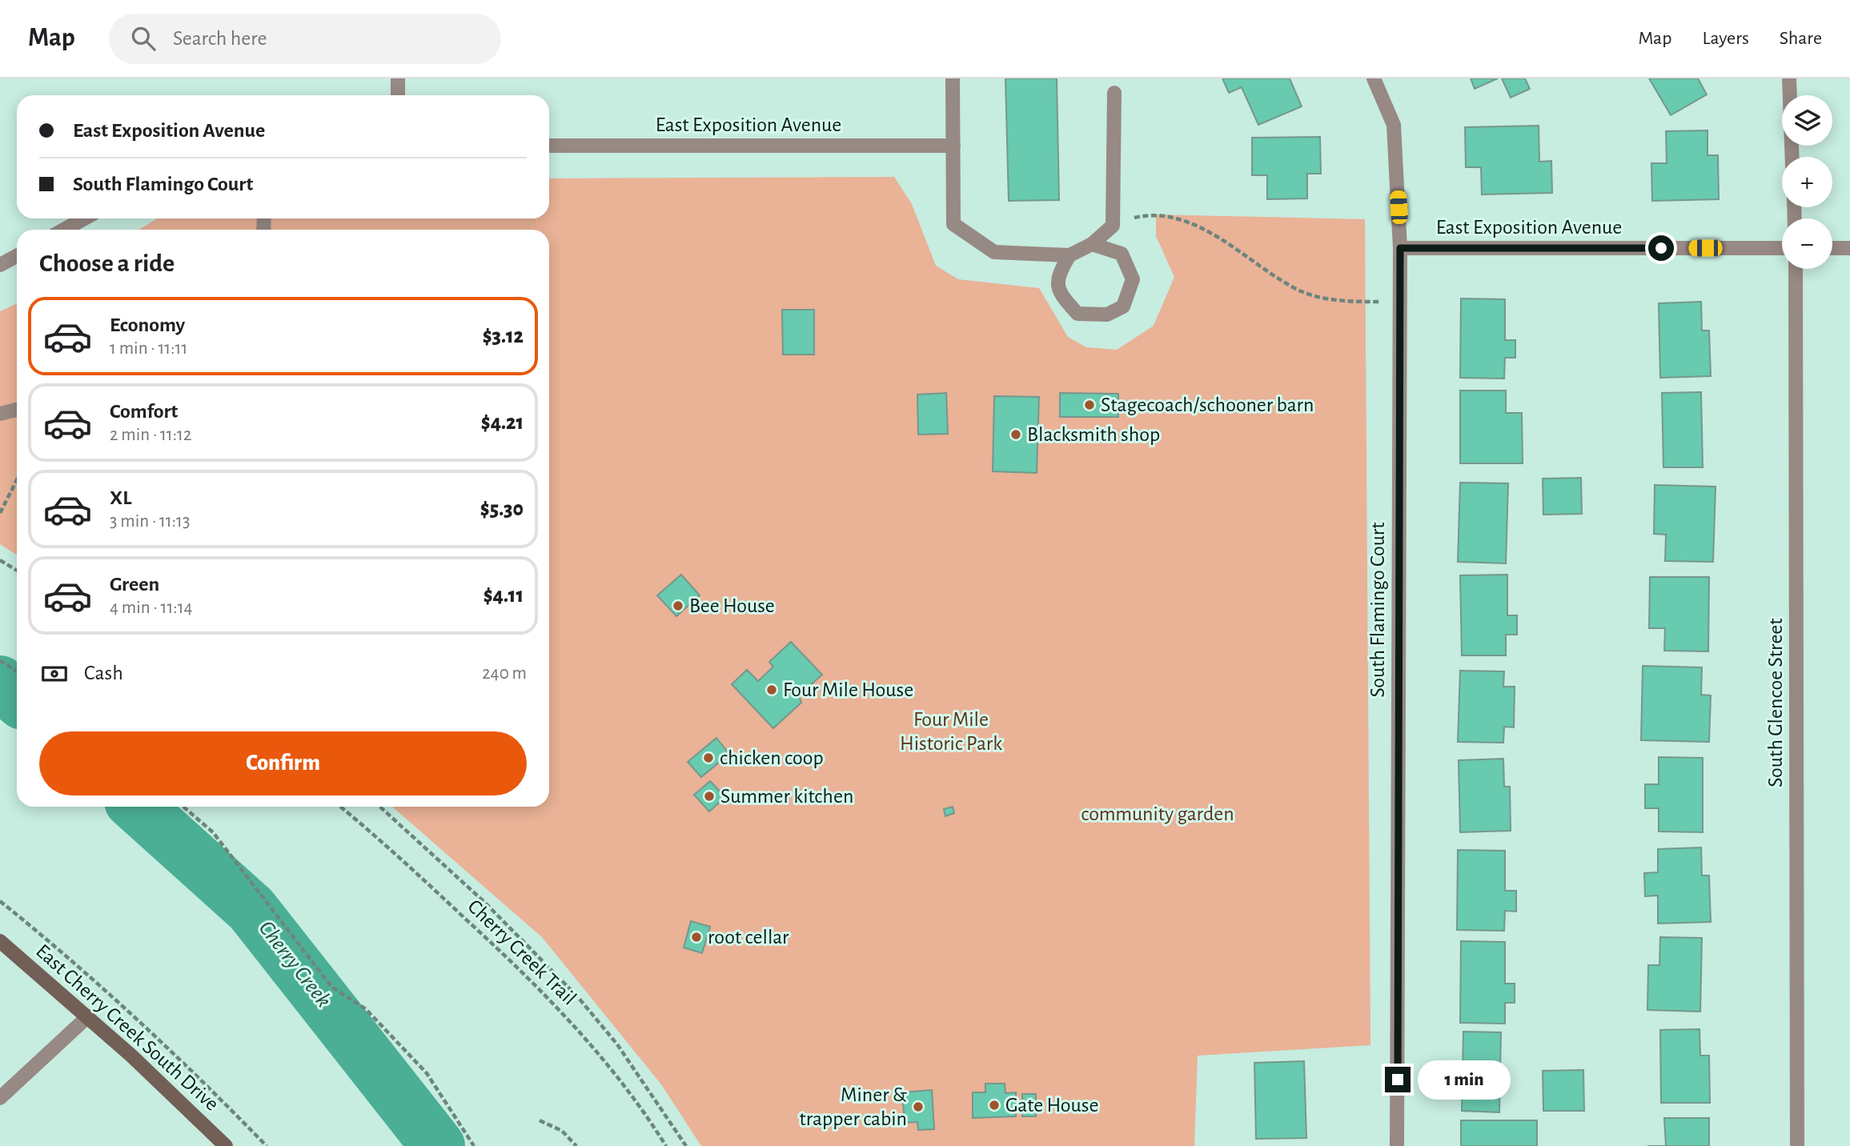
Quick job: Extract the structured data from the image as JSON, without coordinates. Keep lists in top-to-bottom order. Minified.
{"streets":{"main road":["East Cherry Creek South Drive"],"street":["East Exposition Avenue","South Flamingo Court","South Glencoe Street"],"path":["Cherry Creek Trail"]},"crossings":[["East Exposition Avenue","South Flamingo Court"]],"water":["Cherry Creek"],"parks":["Four Mile Historic Park","community garden"],"places":["Stagecoach/schooner barn","Blacksmith shop","Bee House","Four Mile House","chicken coop","Summer kitchen","root cellar","Gate House","Miner & trapper cabin"],"page":{"header":"Map","search":"Search here","nav":["Map","Layers","Share"],"map_buttons":["+","−"],"banner":["East Exposition Avenue","South Flamingo Court"],"heading":"Choose a ride","list":[{"name":"Economy","note":"1 min · 11:11","value":"$3.12"},{"name":"Comfort","note":"2 min · 11:12","value":"$4.21"},{"name":"XL","note":"3 min · 11:13","value":"$5.30"},{"name":"Green","note":"4 min · 11:14","value":"$4.11"}],"pay":["Cash","240 m"],"buttons":"Confirm","bubble":"1 min"}}
